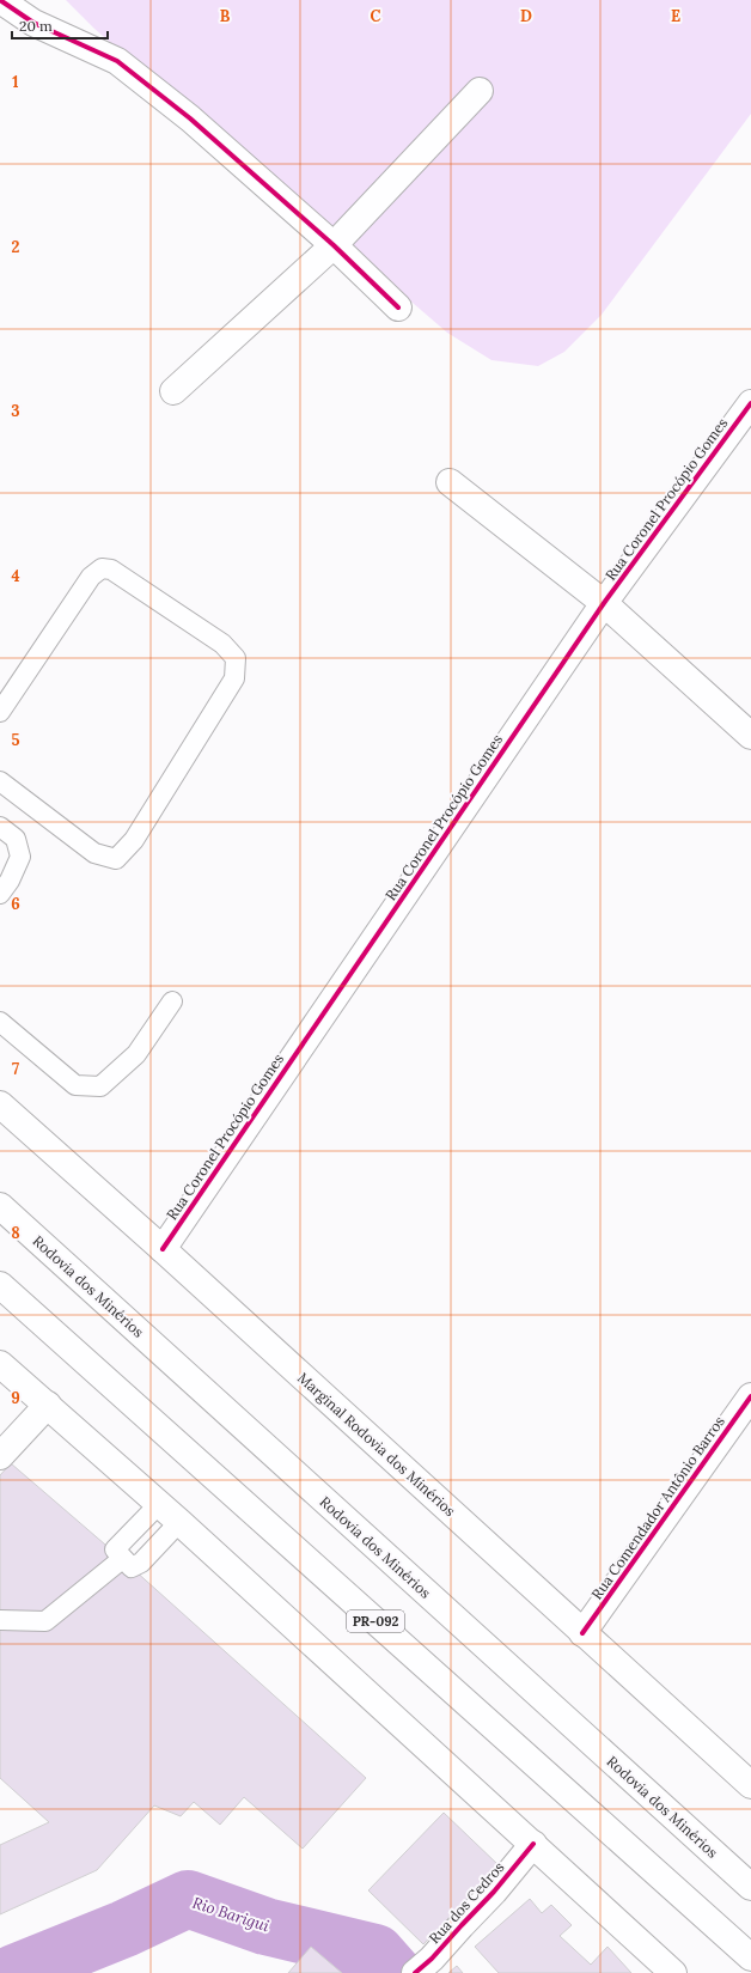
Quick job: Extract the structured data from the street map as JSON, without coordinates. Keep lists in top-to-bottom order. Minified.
{"streets":{"main road":["Rua Coronel Procópio Gomes","Rodovia dos Minérios","Marginal Rodovia dos Minérios","Rua Comendador Antônio Barros","PR-092","Rua dos Cedros"]},"crossings":[["Rua Coronel Procópio Gomes","Marginal Rodovia dos Minérios"],["Marginal Rodovia dos Minérios","Rua Comendador Antônio Barros"]],"water":["Rio Barigui"],"scale_bar":"20 m","grid":{"columns":["B","C","D","E"],"rows":["1","2","3","4","5","6","7","8","9"]}}
